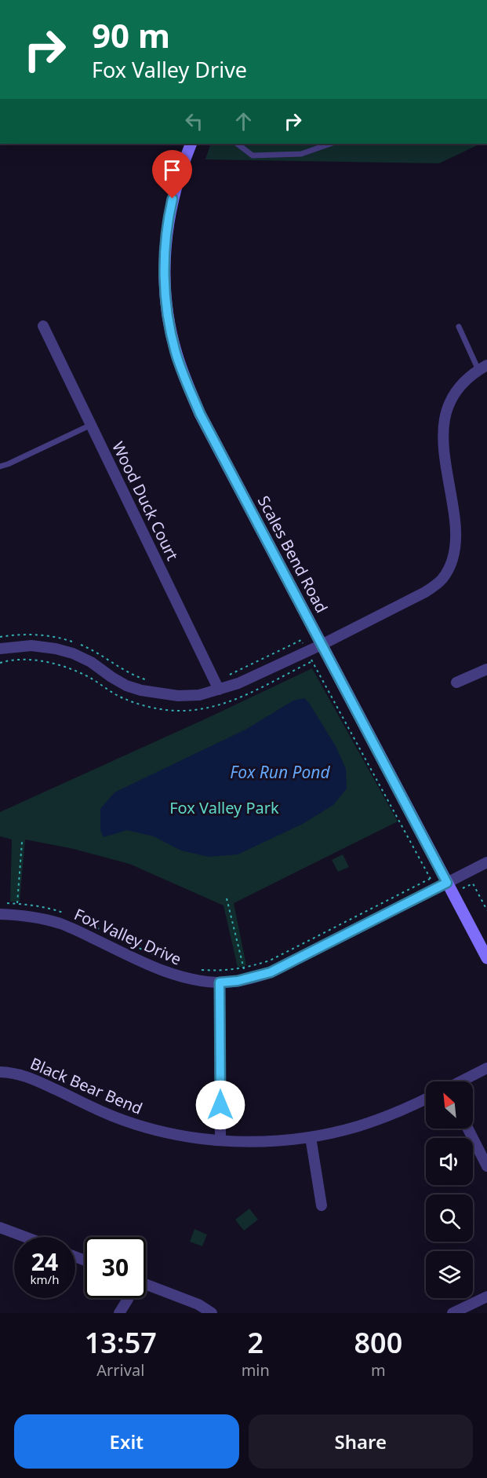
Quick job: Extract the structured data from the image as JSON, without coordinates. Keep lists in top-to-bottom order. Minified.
{"streets":{"street":["Wood Duck Court","Scales Bend Road","Fox Valley Drive","Black Bear Bend"]},"crossings":[["Scales Bend Road","Fox Valley Drive"]],"water":["Fox Run Pond"],"parks":["Fox Valley Park"],"north":"top left","page":{"turn":["90 m","Fox Valley Drive"],"speed":"24 km/h","limit":"30","eta":["13:57","Arrival","2","min","800","m"],"buttons":["Exit","Share"]}}
